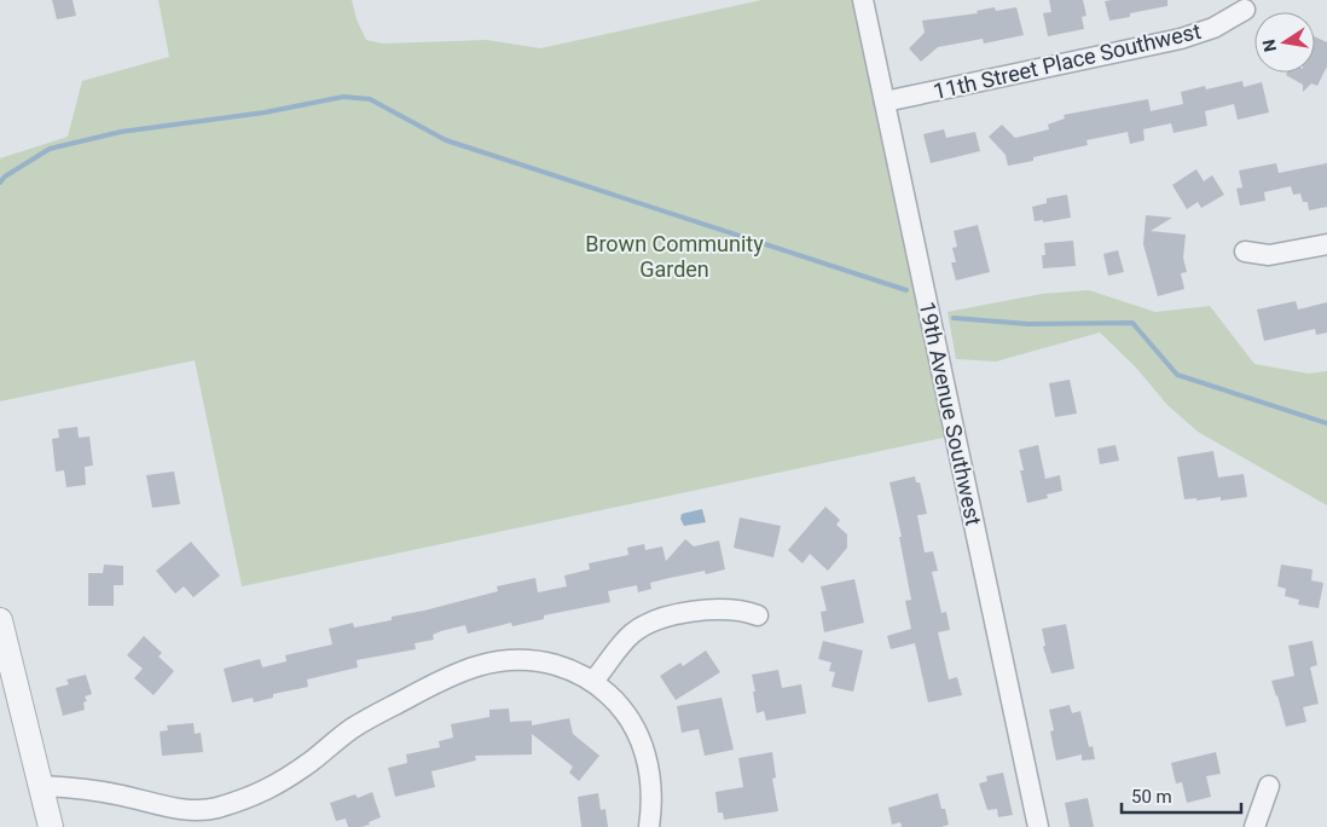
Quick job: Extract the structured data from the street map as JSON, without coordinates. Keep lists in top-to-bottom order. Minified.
{"streets":{"street":["11th Street Place Southwest","19th Avenue Southwest"]},"crossings":[["11th Street Place Southwest","19th Avenue Southwest"]],"parks":["Brown Community Garden"],"scale_bar":"50 m","north":"left"}
